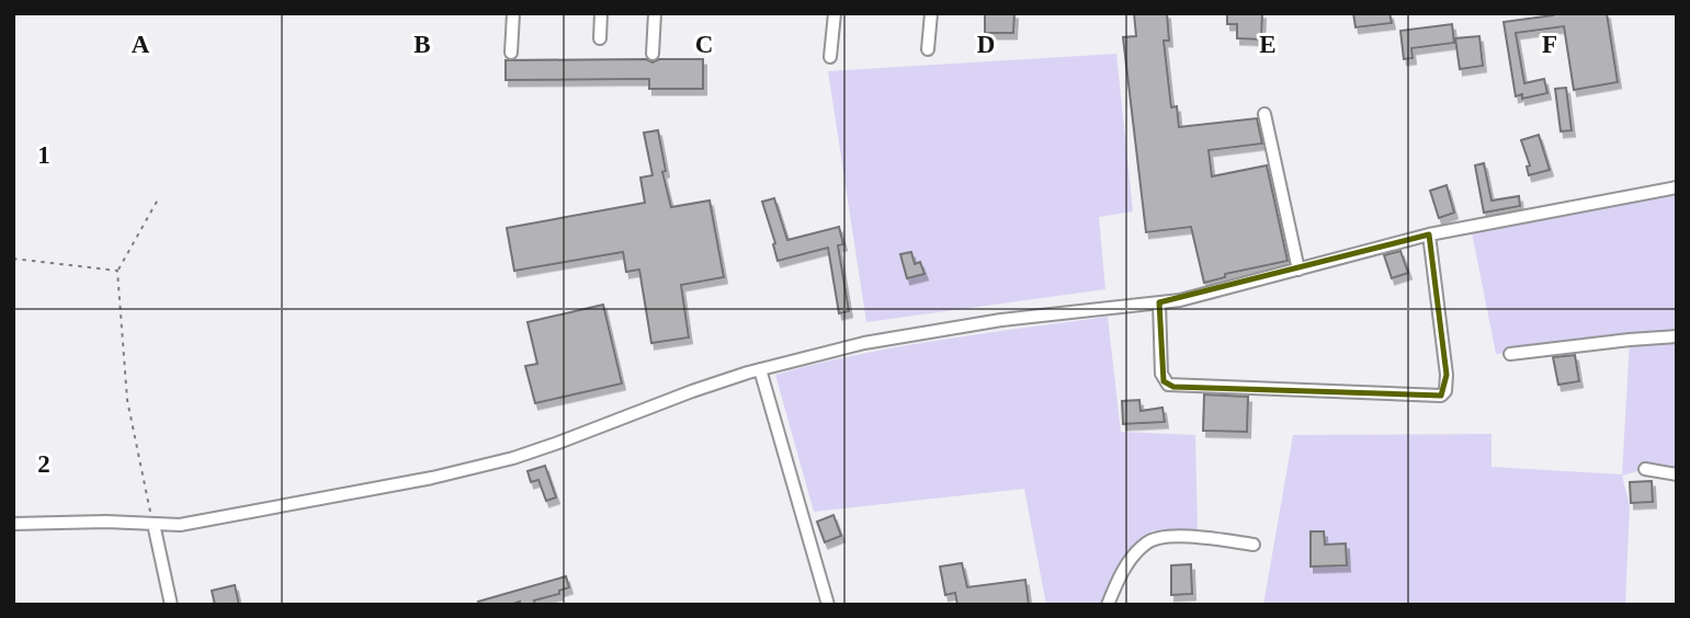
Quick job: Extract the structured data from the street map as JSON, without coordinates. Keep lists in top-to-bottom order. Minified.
{"grid":{"columns":["A","B","C","D","E","F"],"rows":["1","2"]}}
